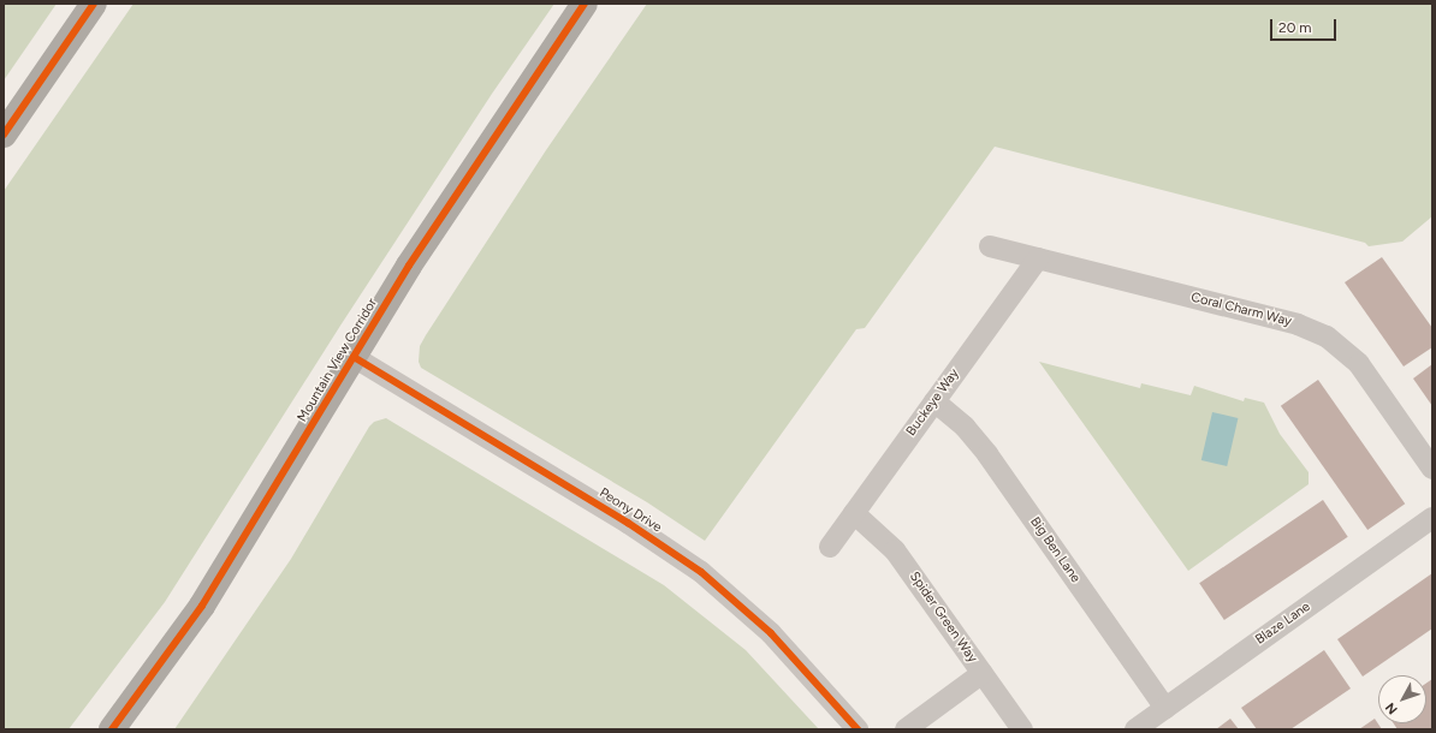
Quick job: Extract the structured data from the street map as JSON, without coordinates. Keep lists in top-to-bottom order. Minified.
{"streets":{"highway":["Mountain View Corridor"],"street":["Coral Charm Way","Buckeye Way","Peony Drive","Big Ben Lane","Spider Green Way","Blaze Lane"]},"crossings":[["Coral Charm Way","Buckeye Way"],["Mountain View Corridor","Peony Drive"],["Buckeye Way","Big Ben Lane"],["Buckeye Way","Spider Green Way"],["Big Ben Lane","Blaze Lane"]],"scale_bar":"20 m","north":"bottom left"}
